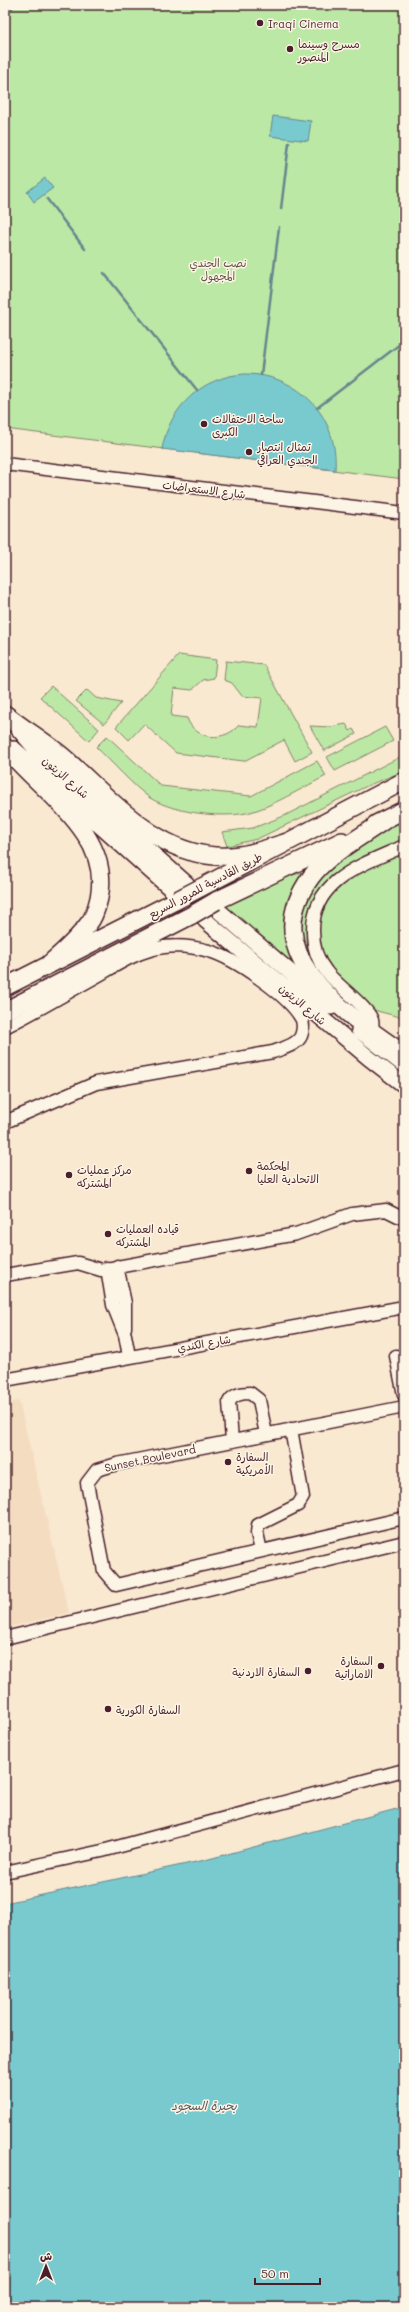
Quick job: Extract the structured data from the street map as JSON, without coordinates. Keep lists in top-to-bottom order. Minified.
{"streets":{"highway":["طريق القادسية للمرور السريع"],"main road":["شارع الزيتون"],"street":["شارع الاستعراضات","شارع الكندي","Sunset Boulevard"]},"crossings":[["شارع الزيتون","طريق القادسية للمرور السريع"]],"water":["بحيرة السجود"],"parks":["نصب الجندي المجهول"],"places":["Iraqi Cinema","مسرح وسينما المنصور","ساحة الاحتفالات الكبرى","تمثال انتصار الجندي العراقي","المحكمة الاتحادية العليا","مركز عمليات المشتركه","قياده العمليات المشتركه","السفارة الأمريكية","السفارة الاماراتية","السفارة الاردنية","السفارة الكورية"],"scale_bar":"50 m","north":"top"}
